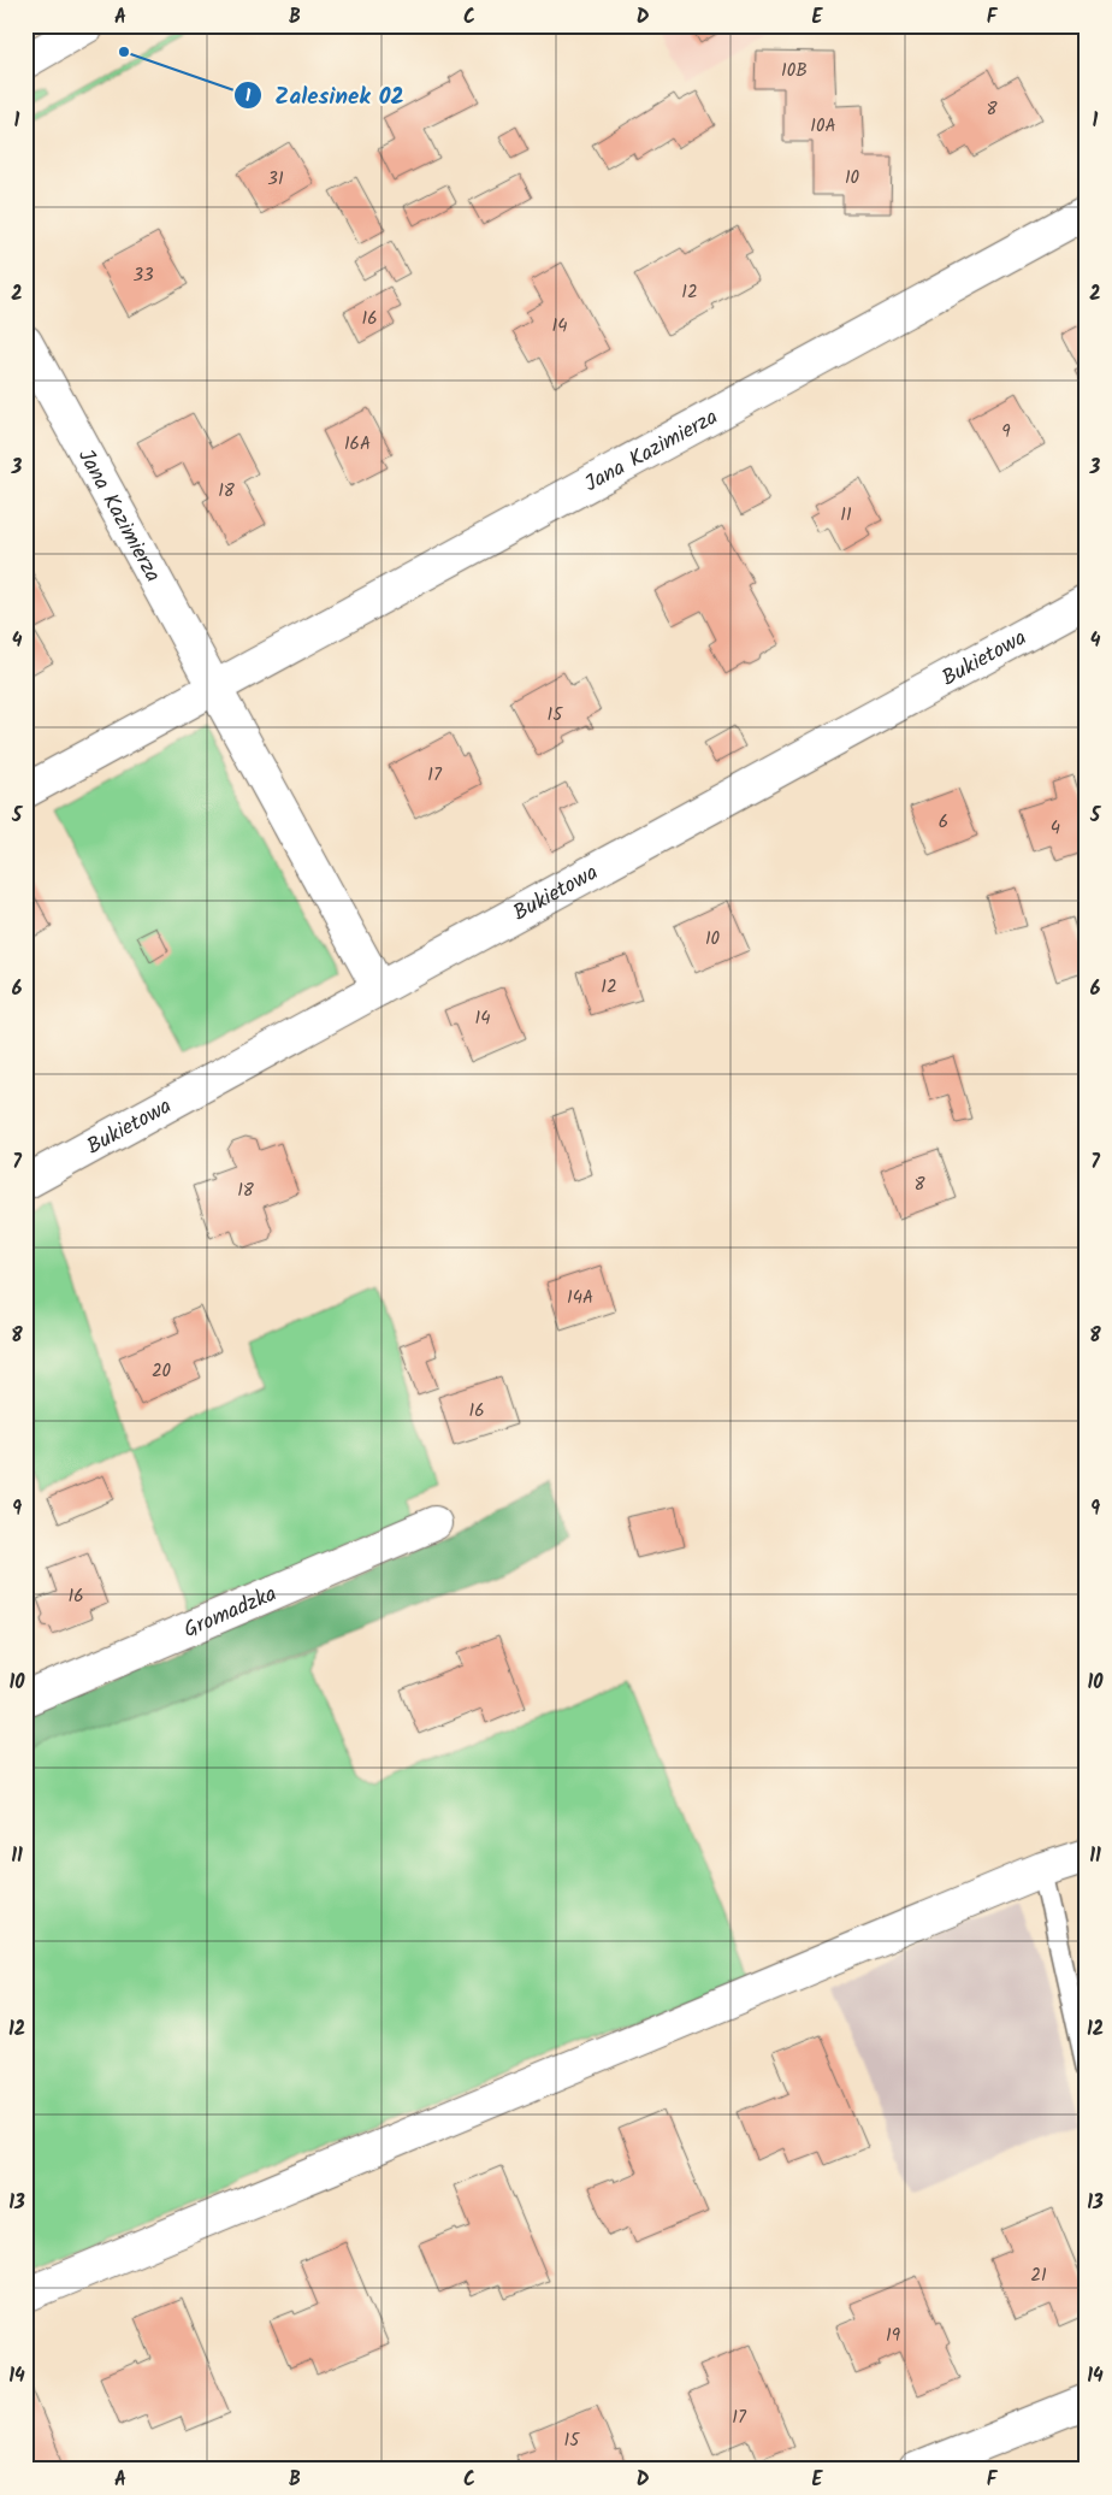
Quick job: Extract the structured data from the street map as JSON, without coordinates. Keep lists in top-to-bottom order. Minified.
{"streets":{"street":["Jana Kazimierza","Bukietowa","Gromadzka"]},"crossings":[["Jana Kazimierza","Bukietowa"]],"places":["Zalesinek 02"],"house_numbers":["10B","8","10A","10","31","33","12","16","14","9","16A","18","11","15","17","6","4","10","12","14","8","18","14A","20","16","16","21","19","17","15"],"grid":{"columns":["A","B","C","D","E","F"],"rows":["1","2","3","4","5","6","7","8","9","10","11","12","13","14"]}}
